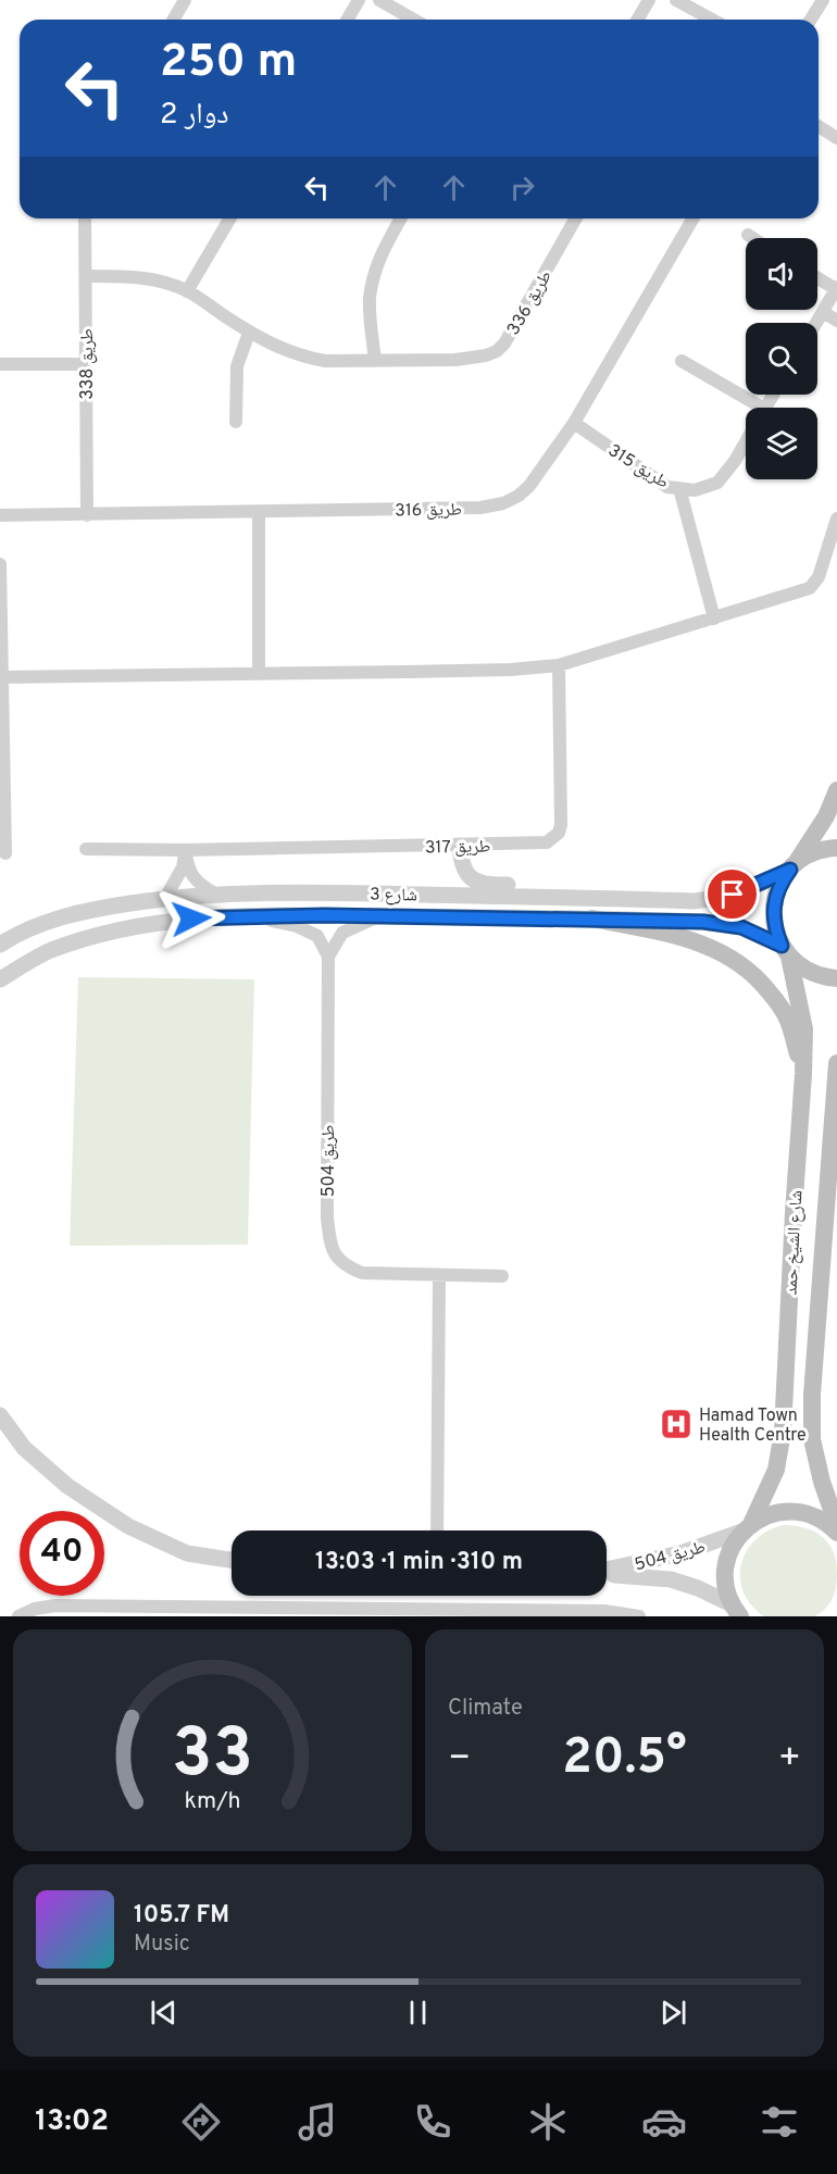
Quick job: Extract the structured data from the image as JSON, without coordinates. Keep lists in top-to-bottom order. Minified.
{"streets":{"main road":["شارع الشيخ حمد"],"street":["طريق 336","طريق 338","طريق 315","طريق 316","طريق 317","شارع 3","طريق 504"]},"crossings":[["طريق 336","طريق 338"],["طريق 338","طريق 316"],["طريق 315","طريق 316"],["شارع 3","شارع الشيخ حمد"],["طريق 504","شارع الشيخ حمد"]],"places":{"hospital":["Hamad Town Health Centre"]},"page":{"turn":["250 m","دوار 2"],"limit":"40","trip":"13:03 · 1 min · 310 m","tile":"Climate","heat":["−","20.5°","+"],"song":["105.7 FM","Music"],"tabs":"13:02","gauge":["33","km/h"]}}
